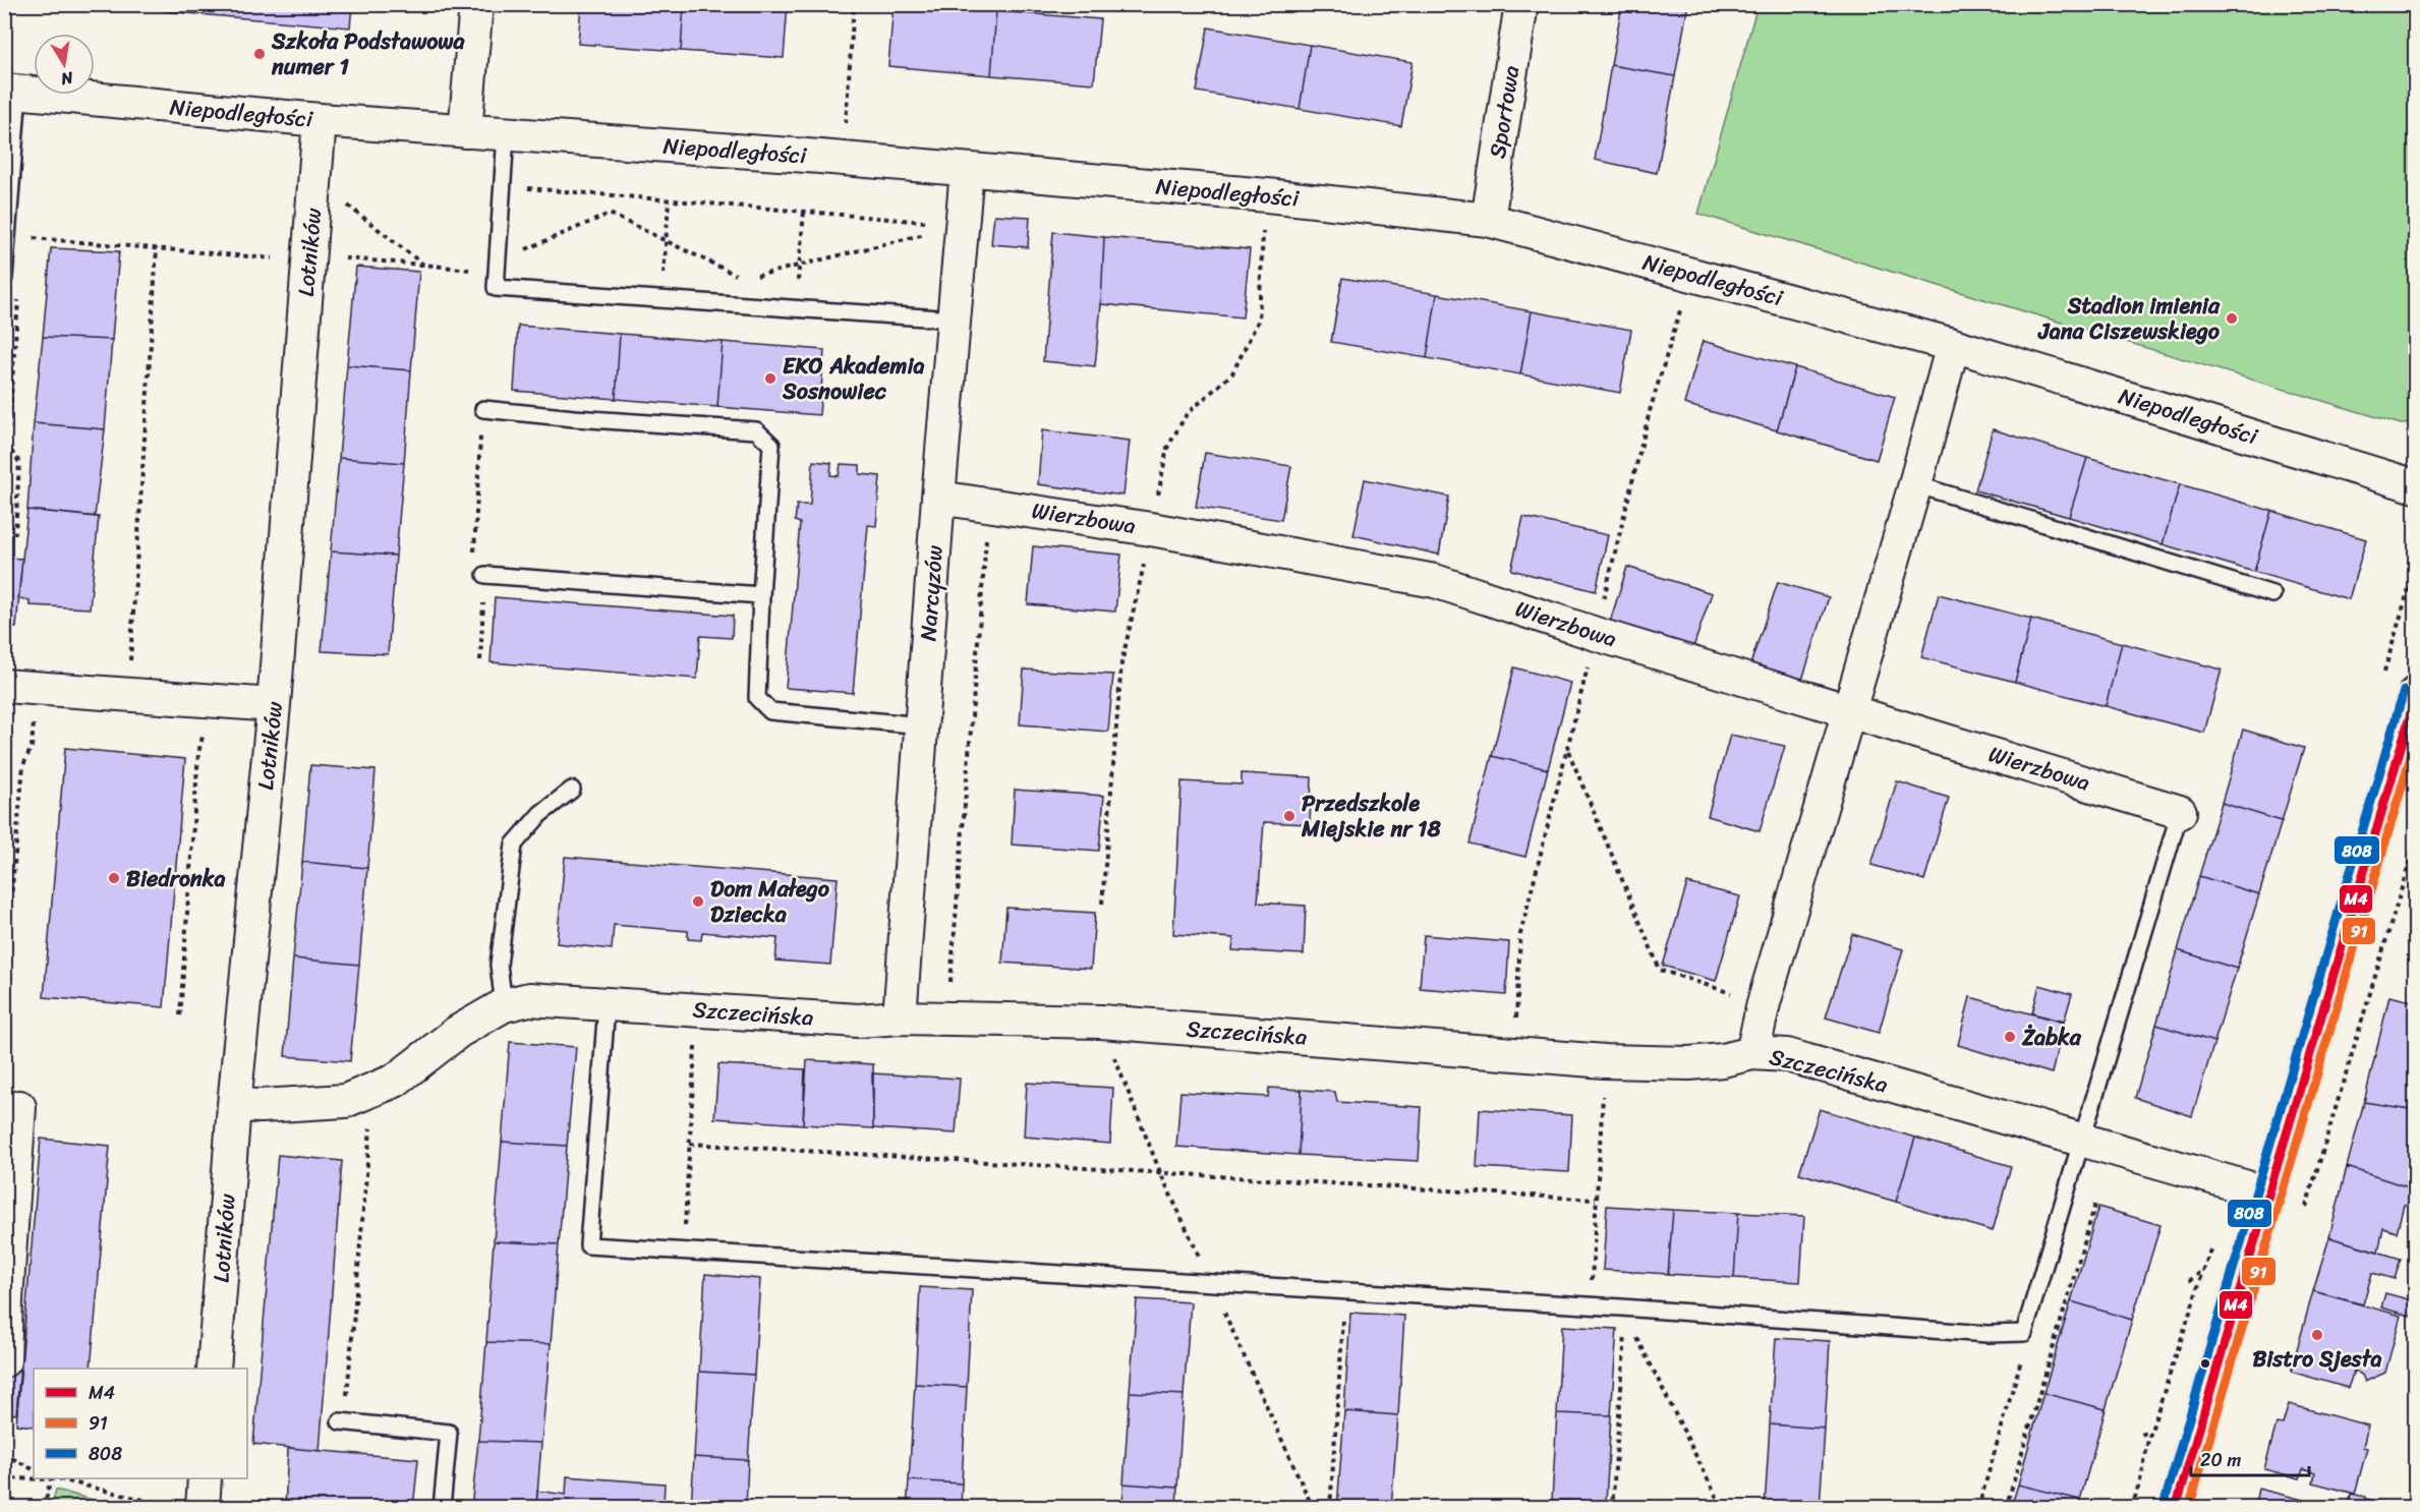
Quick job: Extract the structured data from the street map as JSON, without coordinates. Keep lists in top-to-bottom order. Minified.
{"streets":{"street":["Sportowa","Niepodległości","Lotników","Wierzbowa","Narcyzów","Szczecińska"]},"crossings":[["Sportowa","Niepodległości"],["Niepodległości","Lotników"],["Niepodległości","Narcyzów"],["Lotników","Szczecińska"],["Wierzbowa","Narcyzów"],["Narcyzów","Szczecińska"]],"places":["Szkoła Podstawowa numer 1","Stadion imienia Jana Ciszewskiego","EKO Akademia Sosnowiec","Przedszkole Miejskie nr 18","Biedronka","Dom Małego Dziecka","Żabka","Bistro Sjesta"],"lines":["transit line 808","transit line M4","transit line 91"],"legend":["M4","91","808"],"scale_bar":"20 m","north":"bottom"}
